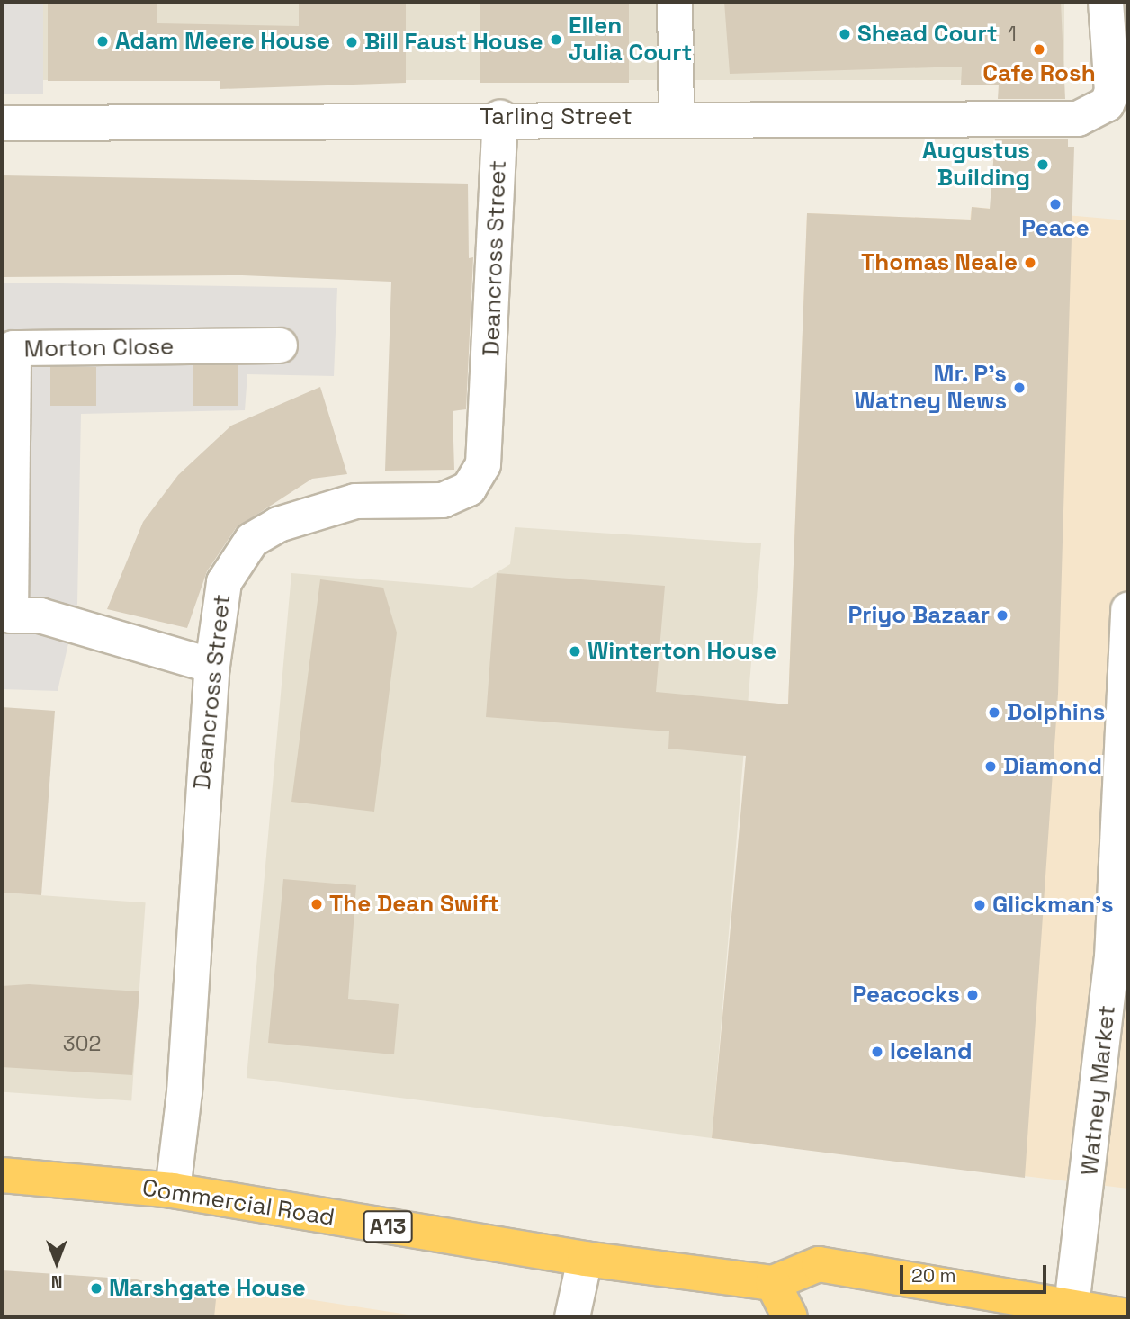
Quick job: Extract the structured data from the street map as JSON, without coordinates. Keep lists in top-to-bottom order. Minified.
{"streets":{"highway":["Commercial Road","A13"],"street":["Tarling Street","Deancross Street","Morton Close","Watney Market"]},"crossings":[["Tarling Street","Deancross Street"],["Deancross Street","Morton Close"],["Deancross Street","Commercial Road"]],"places":["Shead Court","Ellen Julia Court","Adam Meere House","Bill Faust House","Cafe Rosh","Augustus Building","Peace","Thomas Neale","Mr. P's Watney News","Priyo Bazaar","Winterton House","Dolphins","Diamond","The Dean Swift","Glickman's","Peacocks","Iceland","Marshgate House"],"house_numbers":["1","302"],"scale_bar":"20 m","north":"bottom"}
